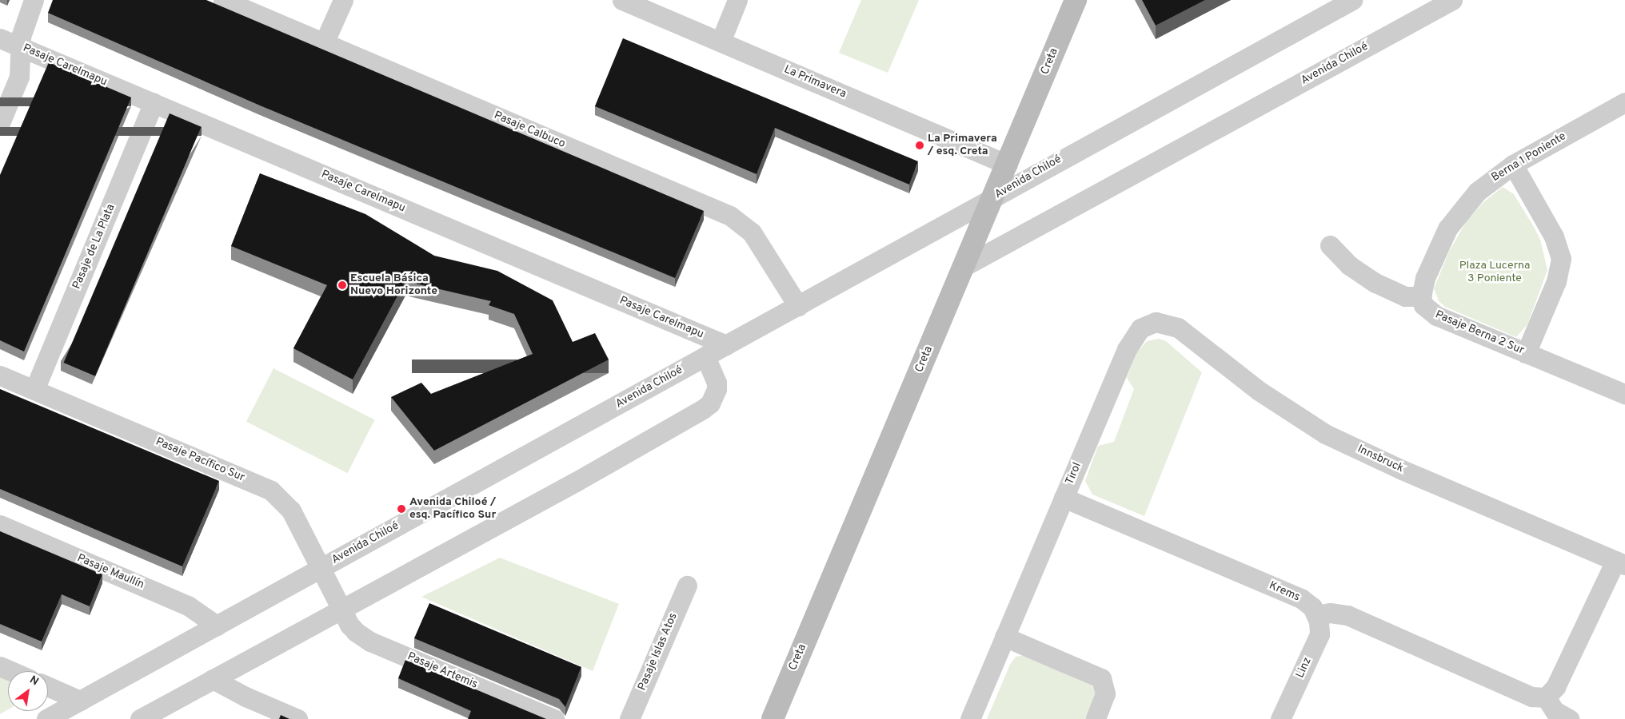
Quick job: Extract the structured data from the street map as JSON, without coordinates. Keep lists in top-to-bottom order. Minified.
{"streets":{"street":["Creta","Avenida Chiloé","Pasaje Carelmapu","La Primavera","Pasaje Calbuco","Berna 1 Poniente","Pasaje de La Plata","Pasaje Berna 2 Sur","Innsbruck","Pasaje Pacífico Sur","Tirol","Pasaje Maullín","Krems","Pasaje Islas Atos","Linz","Pasaje Artemis"]},"crossings":[["Creta","Avenida Chiloé"],["Creta","La Primavera"],["Avenida Chiloé","Pasaje Carelmapu"],["Avenida Chiloé","Pasaje Calbuco"],["Avenida Chiloé","Pasaje Pacífico Sur"],["Avenida Chiloé","Pasaje Maullín"],["Pasaje Carelmapu","Pasaje de La Plata"],["Berna 1 Poniente","Pasaje Berna 2 Sur"],["Pasaje de La Plata","Pasaje Pacífico Sur"],["Innsbruck","Tirol"],["Pasaje Pacífico Sur","Pasaje Artemis"],["Tirol","Krems"],["Krems","Linz"]],"parks":["Plaza Lucerna 3 Poniente"],"places":["La Primavera / esq. Creta","Escuela Básica Nuevo Horizonte","Avenida Chiloé / esq. Pacífico Sur"],"north":"top right"}
